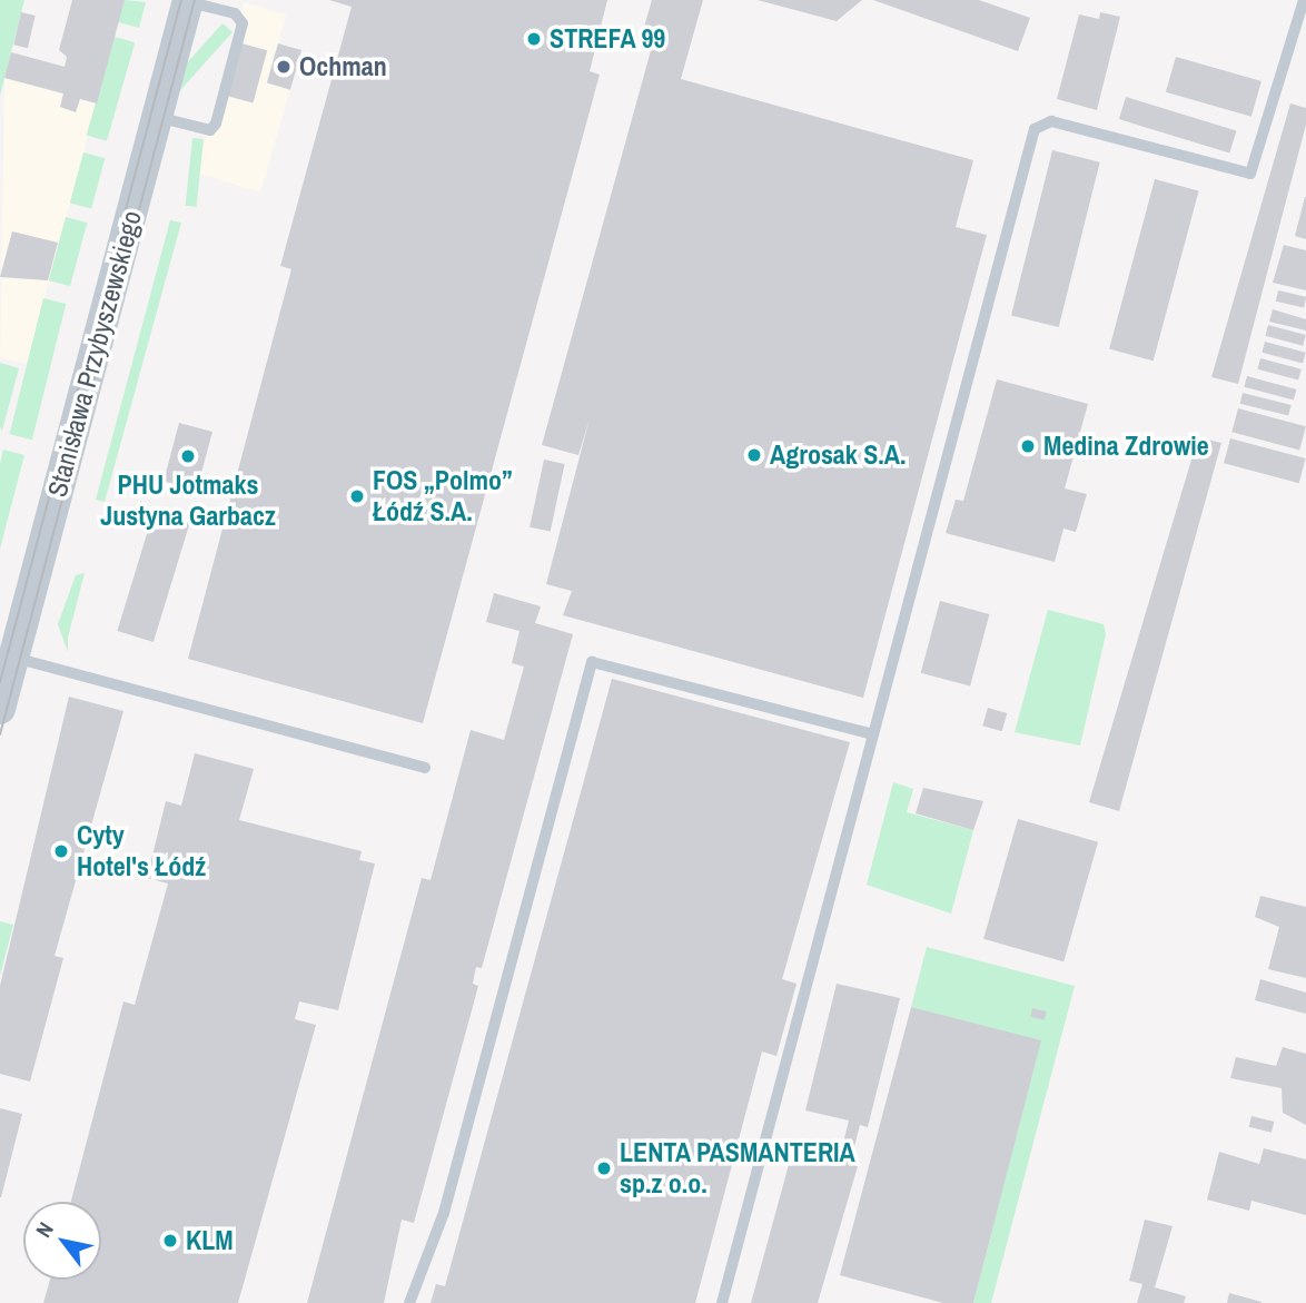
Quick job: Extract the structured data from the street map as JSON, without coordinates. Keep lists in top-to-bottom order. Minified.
{"streets":{"street":["Stanisława Przybyszewskiego"]},"places":["STREFA 99","Ochman","Medina Zdrowie","Agrosak S.A.","PHU Jotmaks Justyna Garbacz","FOS „Polmo” Łódź S.A.","Cyty Hotel's Łódź","LENTA PASMANTERIA sp.z o.o.","KLM"],"north":"top left"}
